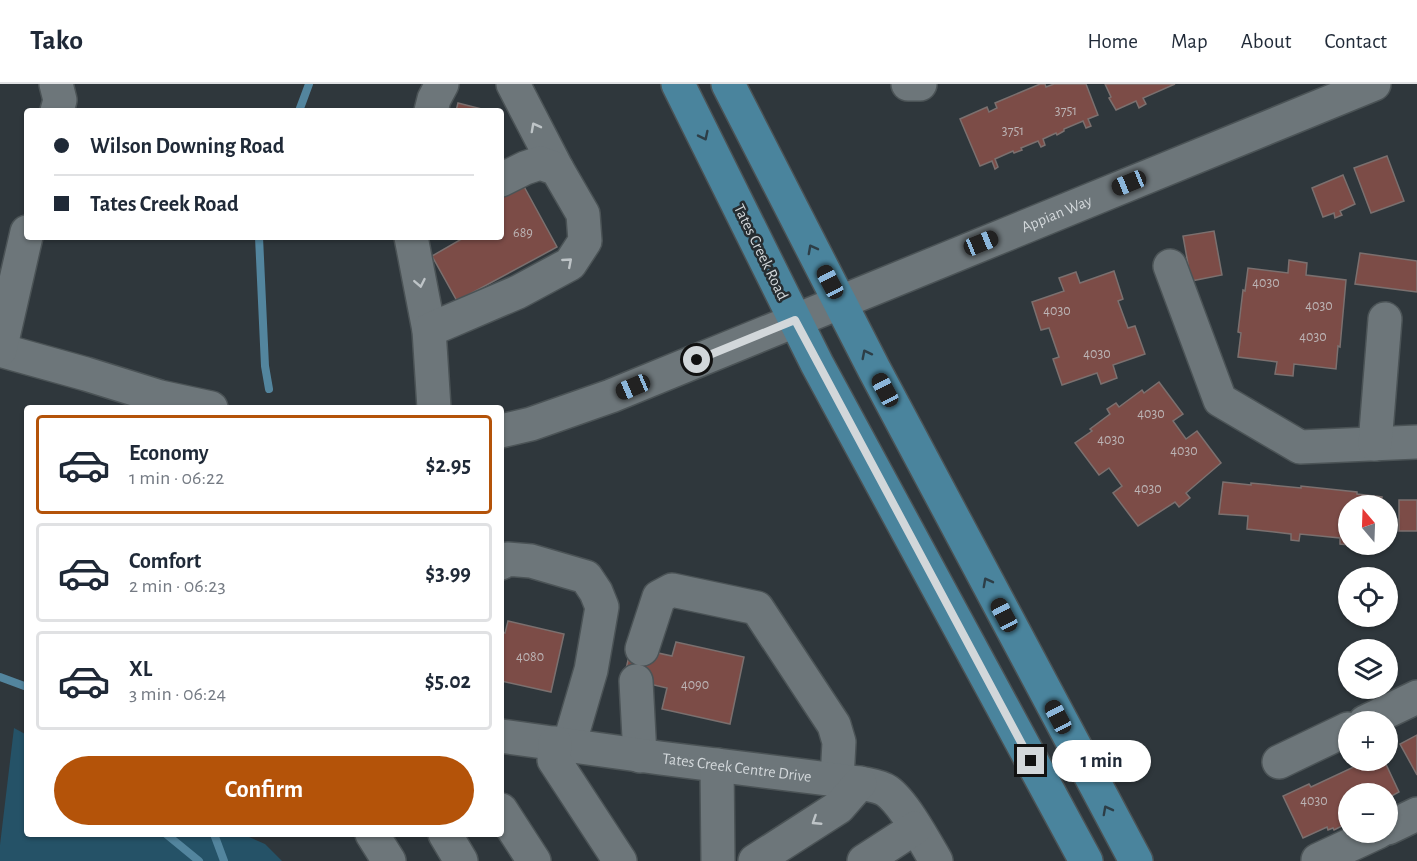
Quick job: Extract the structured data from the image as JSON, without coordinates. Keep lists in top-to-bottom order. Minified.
{"streets":{"main road":["Tates Creek Road"],"street":["Appian Way","Tates Creek Centre Drive"]},"crossings":[["Appian Way","Tates Creek Road"]],"house_numbers":["3751","3751","689","4030","4030","4030","4030","4030","4030","4030","4030","4030","4080","4090","4030"],"north":"top","page":{"header":"Tako","nav":["Home","Map","About","Contact"],"banner":["Wilson Downing Road","Tates Creek Road"],"list":[{"name":"Economy","note":"1 min · 06:22","value":"$2.95"},{"name":"Comfort","note":"2 min · 06:23","value":"$3.99"},{"name":"XL","note":"3 min · 06:24","value":"$5.02"}],"map_buttons":["+","−"],"bubble":"1 min","buttons":"Confirm"}}
